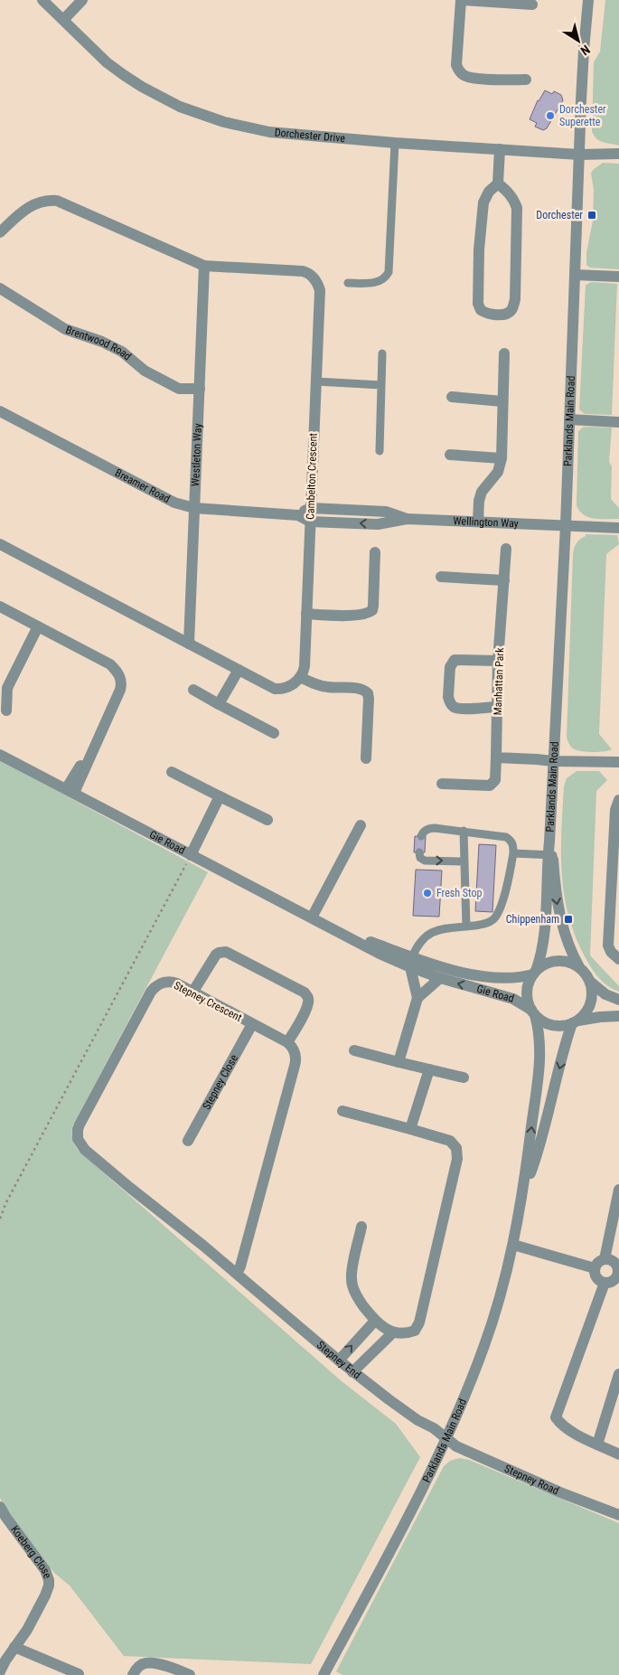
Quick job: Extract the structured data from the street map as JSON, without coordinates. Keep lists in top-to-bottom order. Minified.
{"streets":{"street":["Dorchester Drive","Brentwood Road","Parklands Main Road","Westleton Way","Cambelton Crescent","Breamer Road","Wellington Way","Manhattan Park","Gie Road","Stepney Crescent","Stepney Close","Stepney End","Stepney Road","Koeberg Close"]},"crossings":[["Dorchester Drive","Parklands Main Road"],["Brentwood Road","Westleton Way"],["Parklands Main Road","Wellington Way"],["Parklands Main Road","Gie Road"],["Parklands Main Road","Stepney End"],["Parklands Main Road","Stepney Road"],["Westleton Way","Cambelton Crescent"],["Westleton Way","Breamer Road"],["Cambelton Crescent","Breamer Road"],["Cambelton Crescent","Wellington Way"],["Breamer Road","Wellington Way"],["Stepney Crescent","Stepney Close"],["Stepney Crescent","Stepney End"],["Stepney End","Stepney Road"]],"places":{"other":["Dorchester Superette","Fresh Stop"],"transit":["Dorchester","Chippenham"]},"north":"bottom right"}
